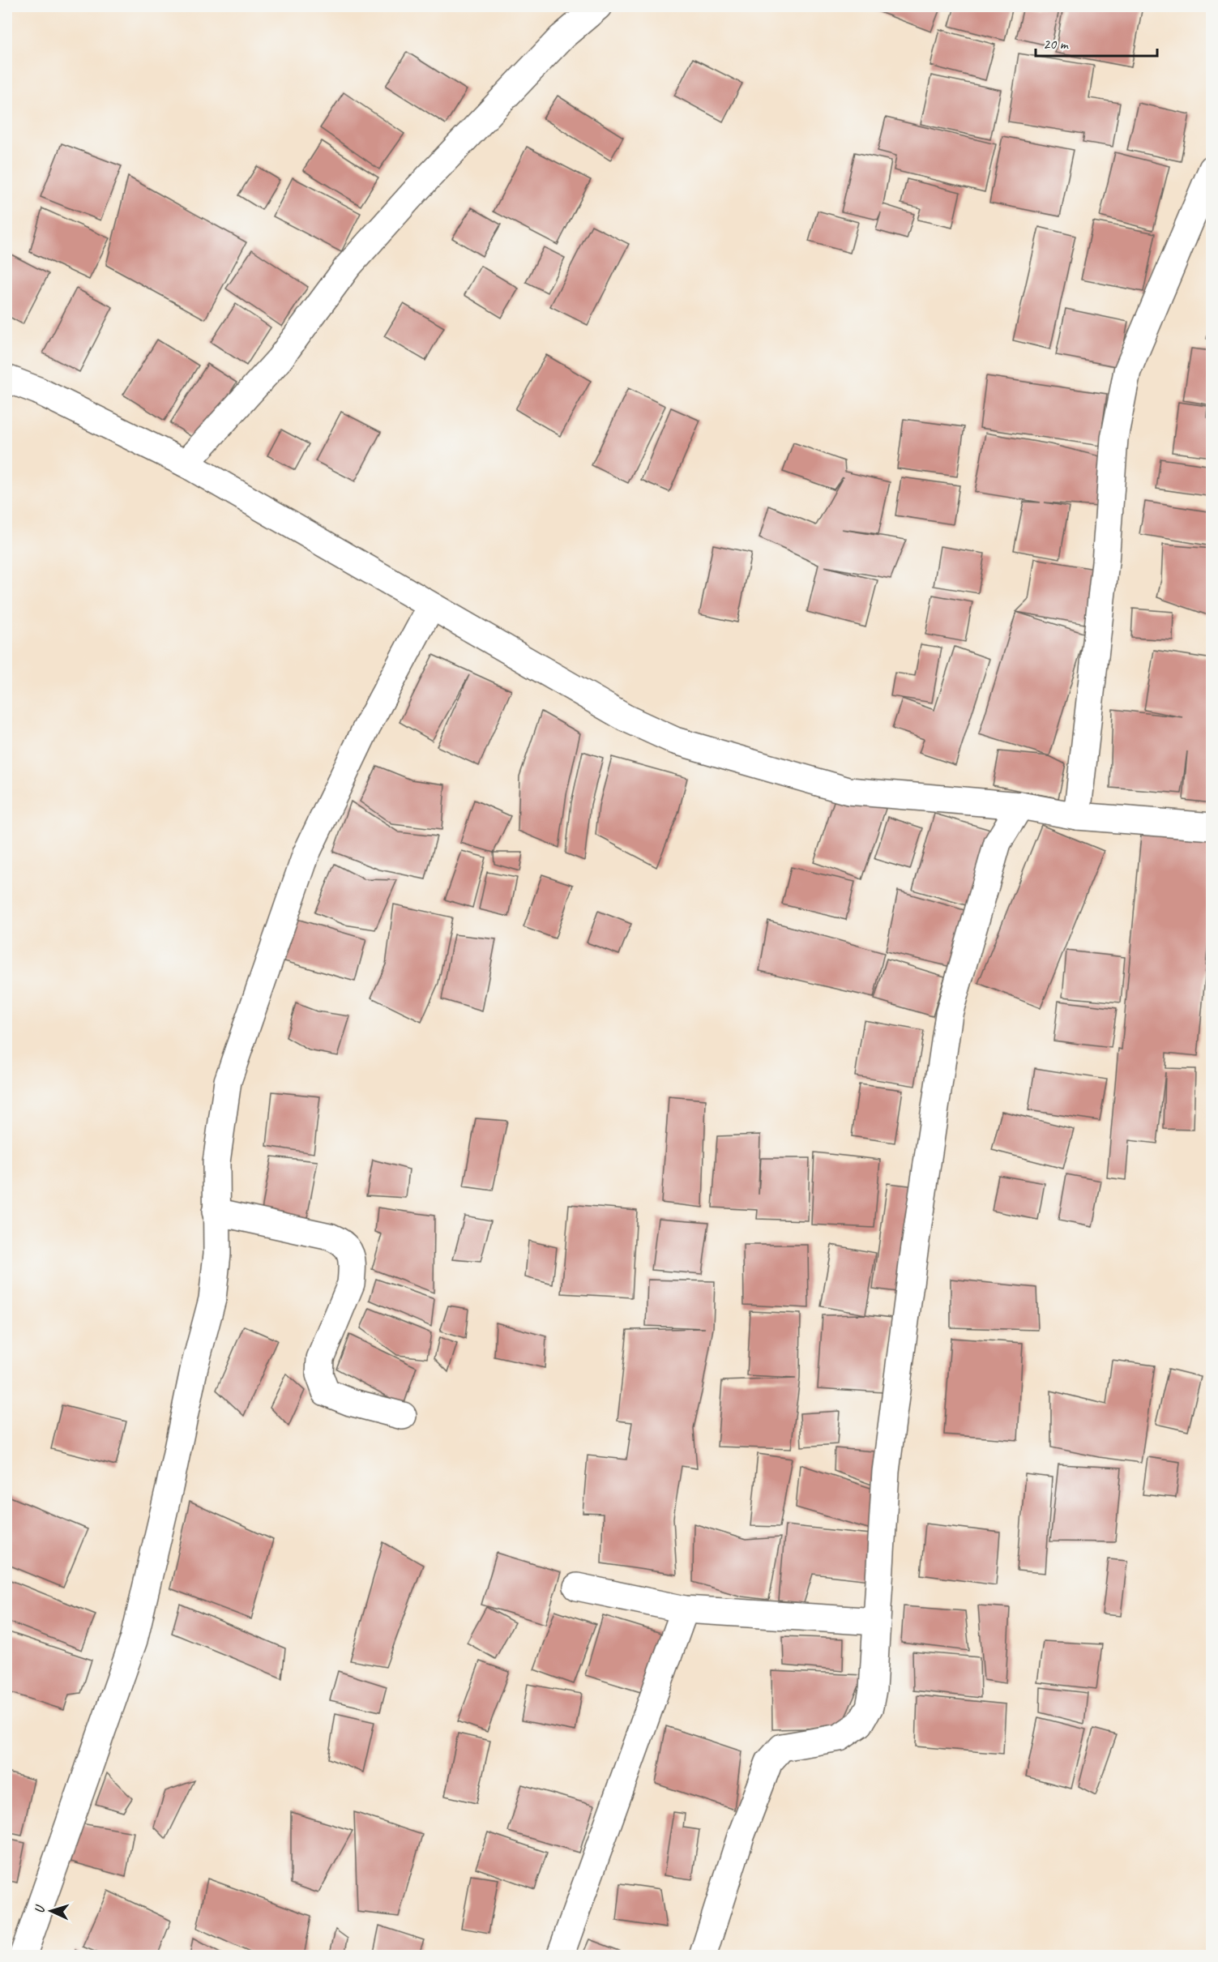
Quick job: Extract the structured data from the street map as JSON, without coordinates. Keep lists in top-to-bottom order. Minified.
{"scale_bar":"20 m","north":"left"}
